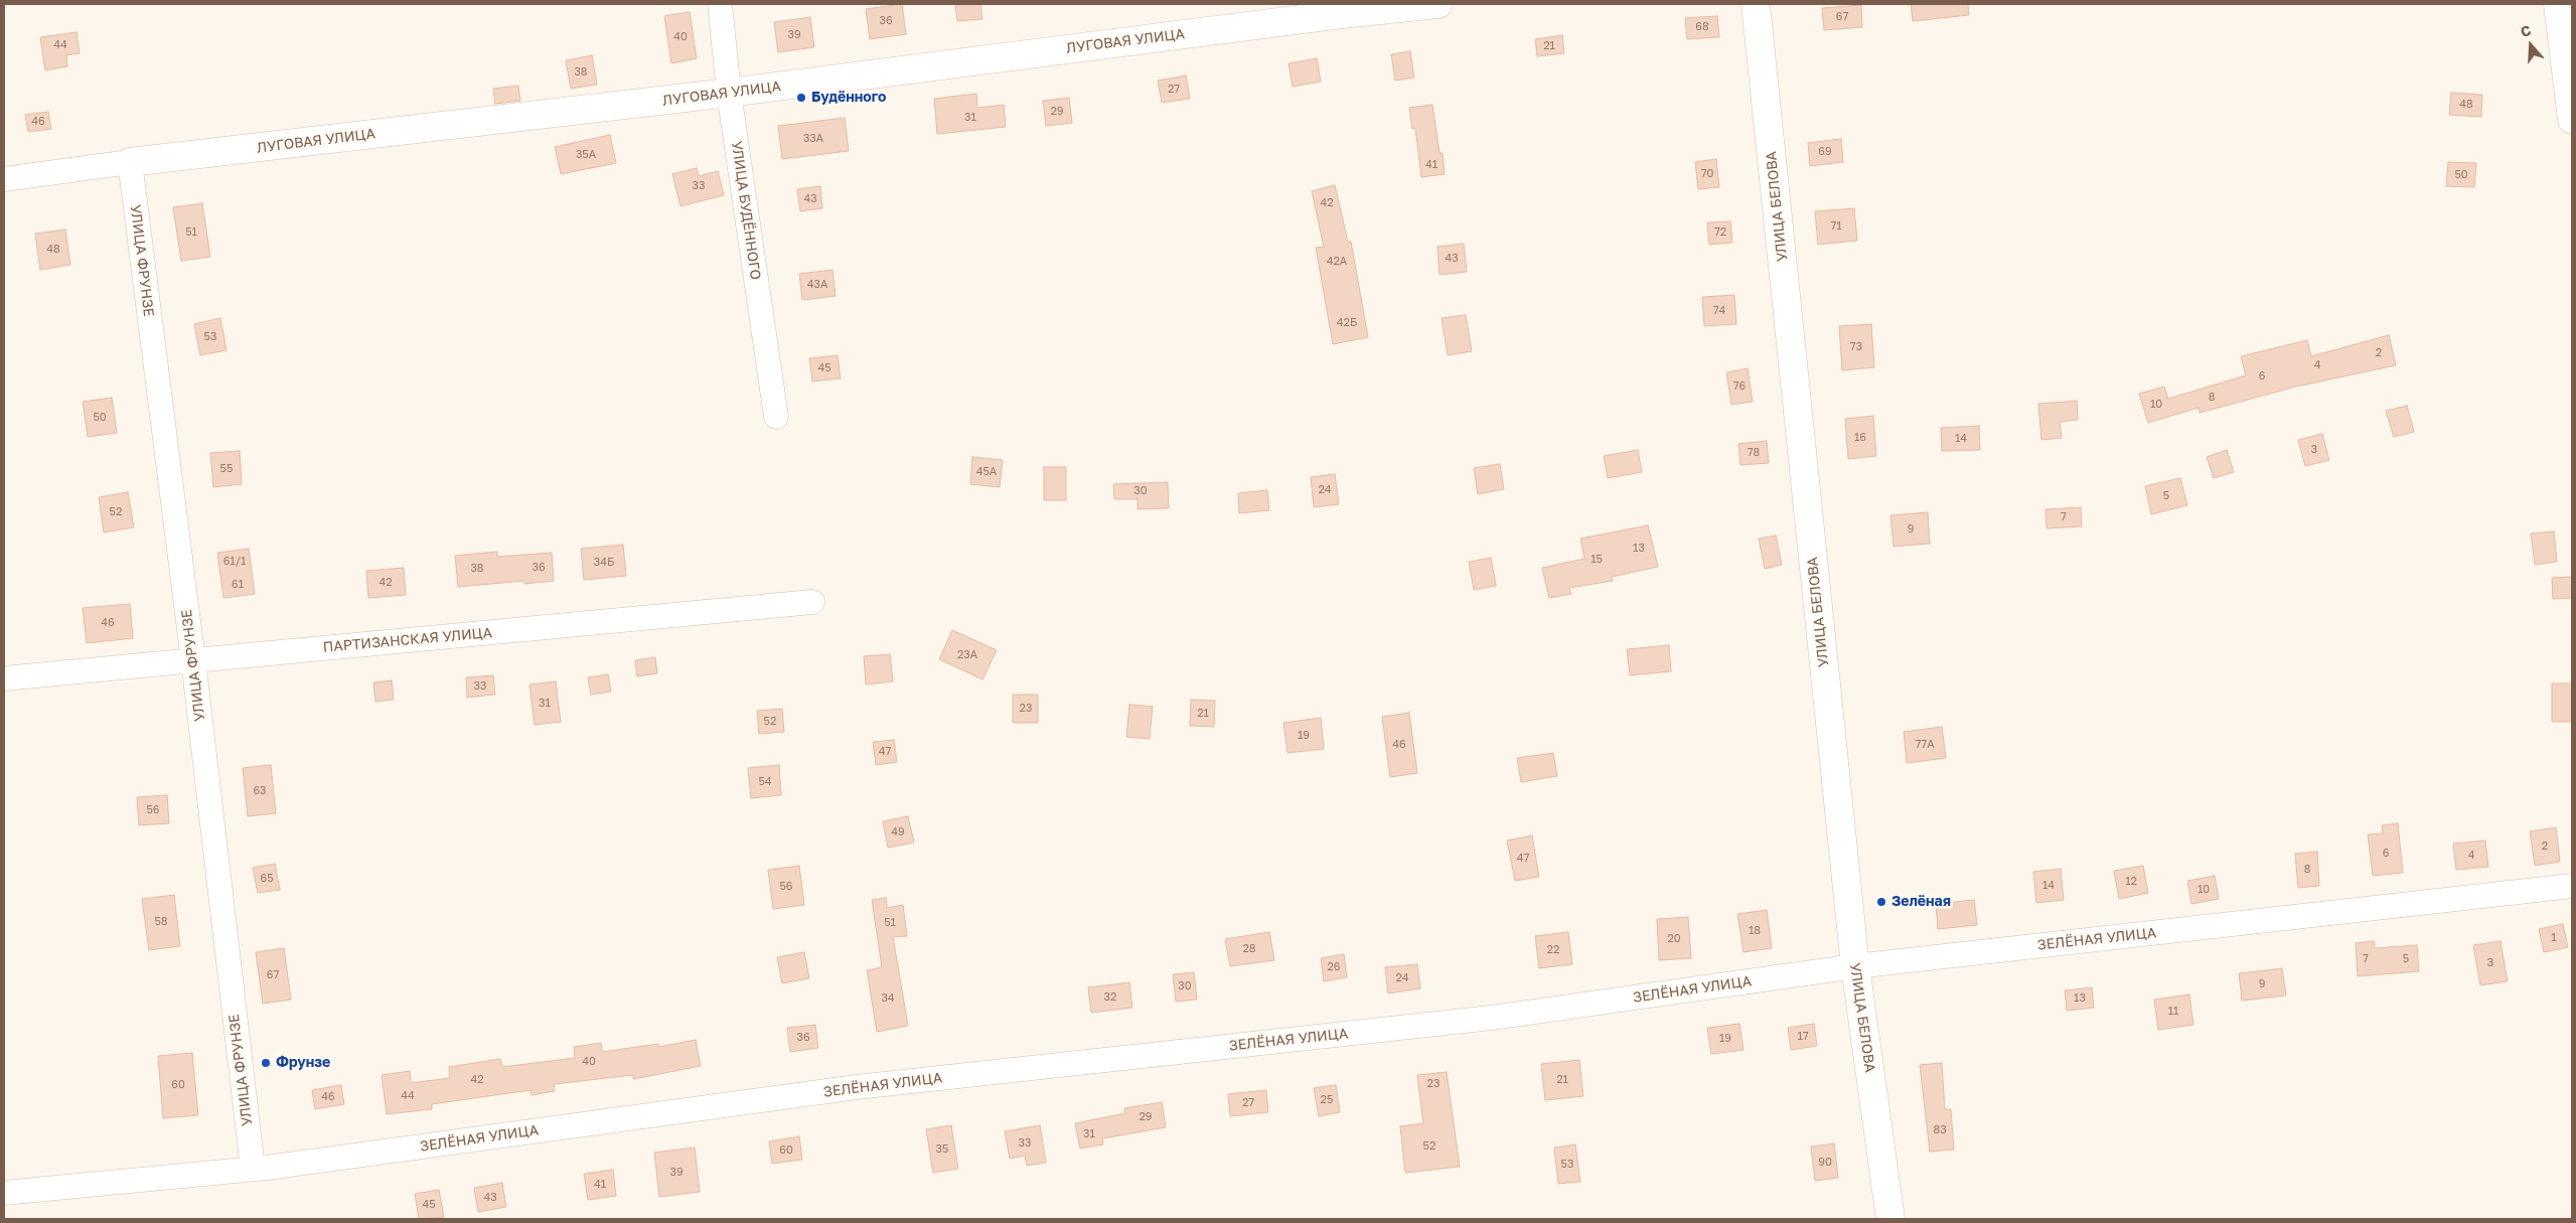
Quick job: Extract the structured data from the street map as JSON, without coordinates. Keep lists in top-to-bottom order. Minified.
{"streets":{"street":["ЛУГОВАЯ УЛИЦА","УЛИЦА БЕЛОВА","УЛИЦА БУДЁННОГО","УЛИЦА ФРУНЗЕ","ПАРТИЗАНСКАЯ УЛИЦА","ЗЕЛЁНАЯ УЛИЦА"]},"crossings":[["ЛУГОВАЯ УЛИЦА","УЛИЦА БУДЁННОГО"],["ЛУГОВАЯ УЛИЦА","УЛИЦА ФРУНЗЕ"],["УЛИЦА БЕЛОВА","ЗЕЛЁНАЯ УЛИЦА"],["УЛИЦА ФРУНЗЕ","ПАРТИЗАНСКАЯ УЛИЦА"],["УЛИЦА ФРУНЗЕ","ЗЕЛЁНАЯ УЛИЦА"]],"places":["Будённого","Зелёная","Фрунзе"],"house_numbers":["67","36","68","39","40","44","21","38","27","48","29","31","46","33А","69","35А","41","70","50","33","43","42","71","51","72","48","43","42А","43А","74","42Б","53","73","2","4","45","6","76","8","10","50","16","14","3","78","55","45А","24","30","5","52","7","9","13","15","61/1","34Б","36","38","42","61","46","23А","33","31","23","21","52","19","46","77А","47","54","63","56","49","2","6","4","47","8","65","12","14","56","10","58","51","18","1","20","28","22","7","5","3","26","67","24","9","30","32","34","13","11","17","36","19","40","42","21","23","60","44","46","25","27","29","83","31","33","52","35","60","90","53","39","41","43","45"],"north":"top"}
